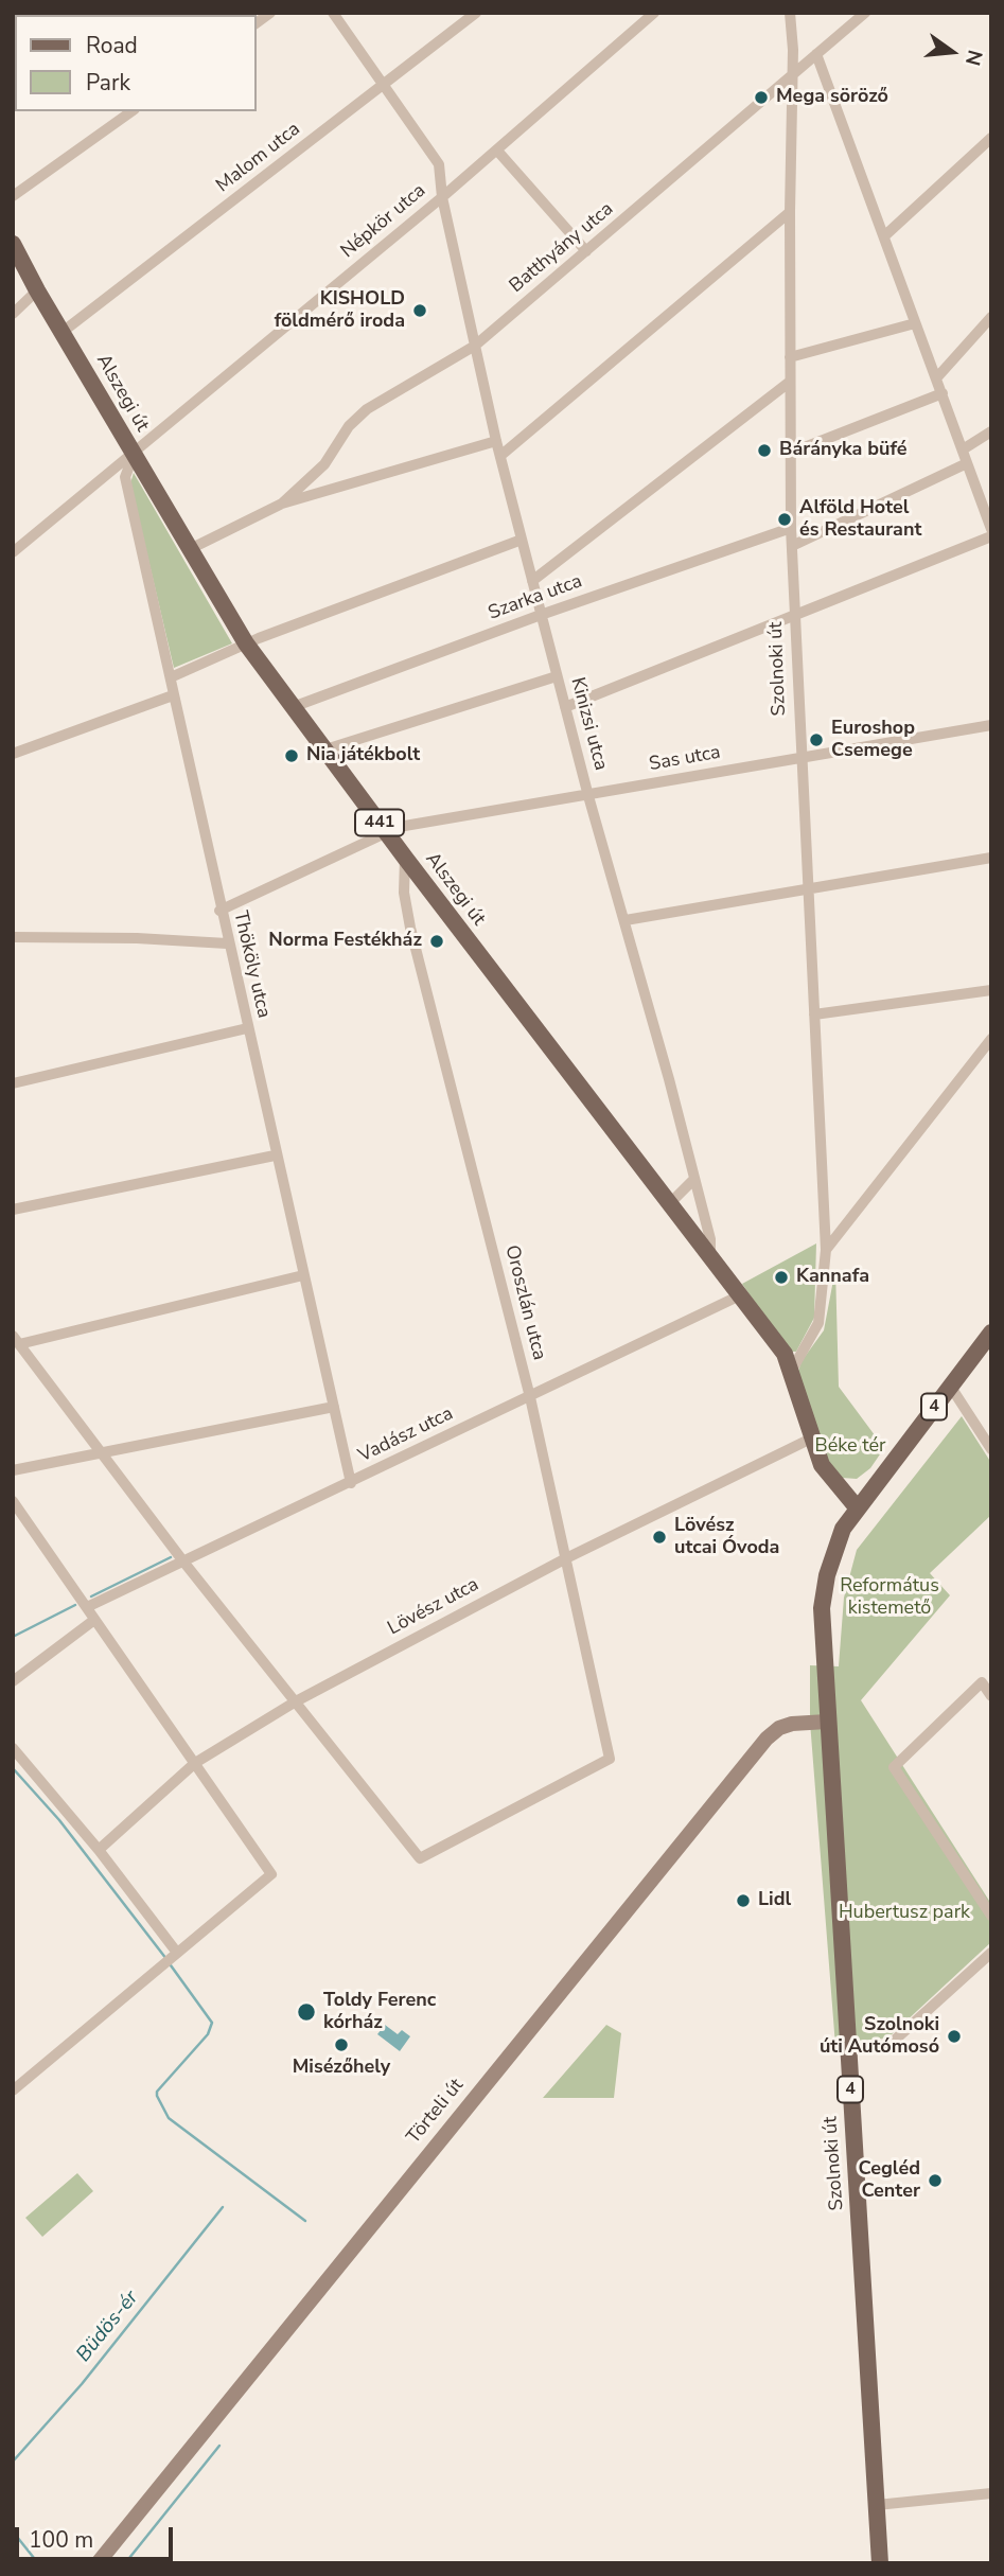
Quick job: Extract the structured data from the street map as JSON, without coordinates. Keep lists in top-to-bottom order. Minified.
{"streets":{"main road":["Alszegi út","Szolnoki út","441","4","Törteli út"],"street":["Malom utca","Népkör utca","Batthyány utca","Szarka utca","Kinizsi utca","Sas utca","Thököly utca","Oroszlán utca","Vadász utca","Lövész utca"]},"crossings":[["Malom utca","Alszegi út"],["Malom utca","Kinizsi utca"],["Népkör utca","Alszegi út"],["Népkör utca","Kinizsi utca"],["Népkör utca","Thököly utca"],["Batthyány utca","Szolnoki út"],["Batthyány utca","Kinizsi utca"],["Alszegi út","Szarka utca"],["Alszegi út","Szolnoki út"],["Alszegi út","Kinizsi utca"],["Alszegi út","Sas utca"],["Alszegi út","Thököly utca"],["Alszegi út","Oroszlán utca"],["Alszegi út","4"],["Alszegi út","Vadász utca"],["Alszegi út","Lövész utca"],["Szarka utca","Szolnoki út"],["Szarka utca","Kinizsi utca"],["Szolnoki út","Sas utca"],["Szolnoki út","4"],["Szolnoki út","Törteli út"],["Kinizsi utca","Sas utca"],["Sas utca","Thököly utca"],["Thököly utca","Vadász utca"],["Oroszlán utca","Vadász utca"],["Oroszlán utca","Lövész utca"]],"water":["Büdös-ér"],"parks":["Béke tér","Református kistemető","Hubertusz park"],"places":["Mega söröző","KISHOLD földmérő iroda","Bárányka büfé","Alföld Hotel és Restaurant","Euroshop Csemege","Nia játékbolt","Norma Festékház","Kannafa","Lövész utcai Óvoda","Lidl","Toldy Ferenc kórház","Szolnoki úti Autómosó","Misézőhely","Cegléd Center"],"legend":["Road","Park"],"scale_bar":"100 m","north":"right"}
